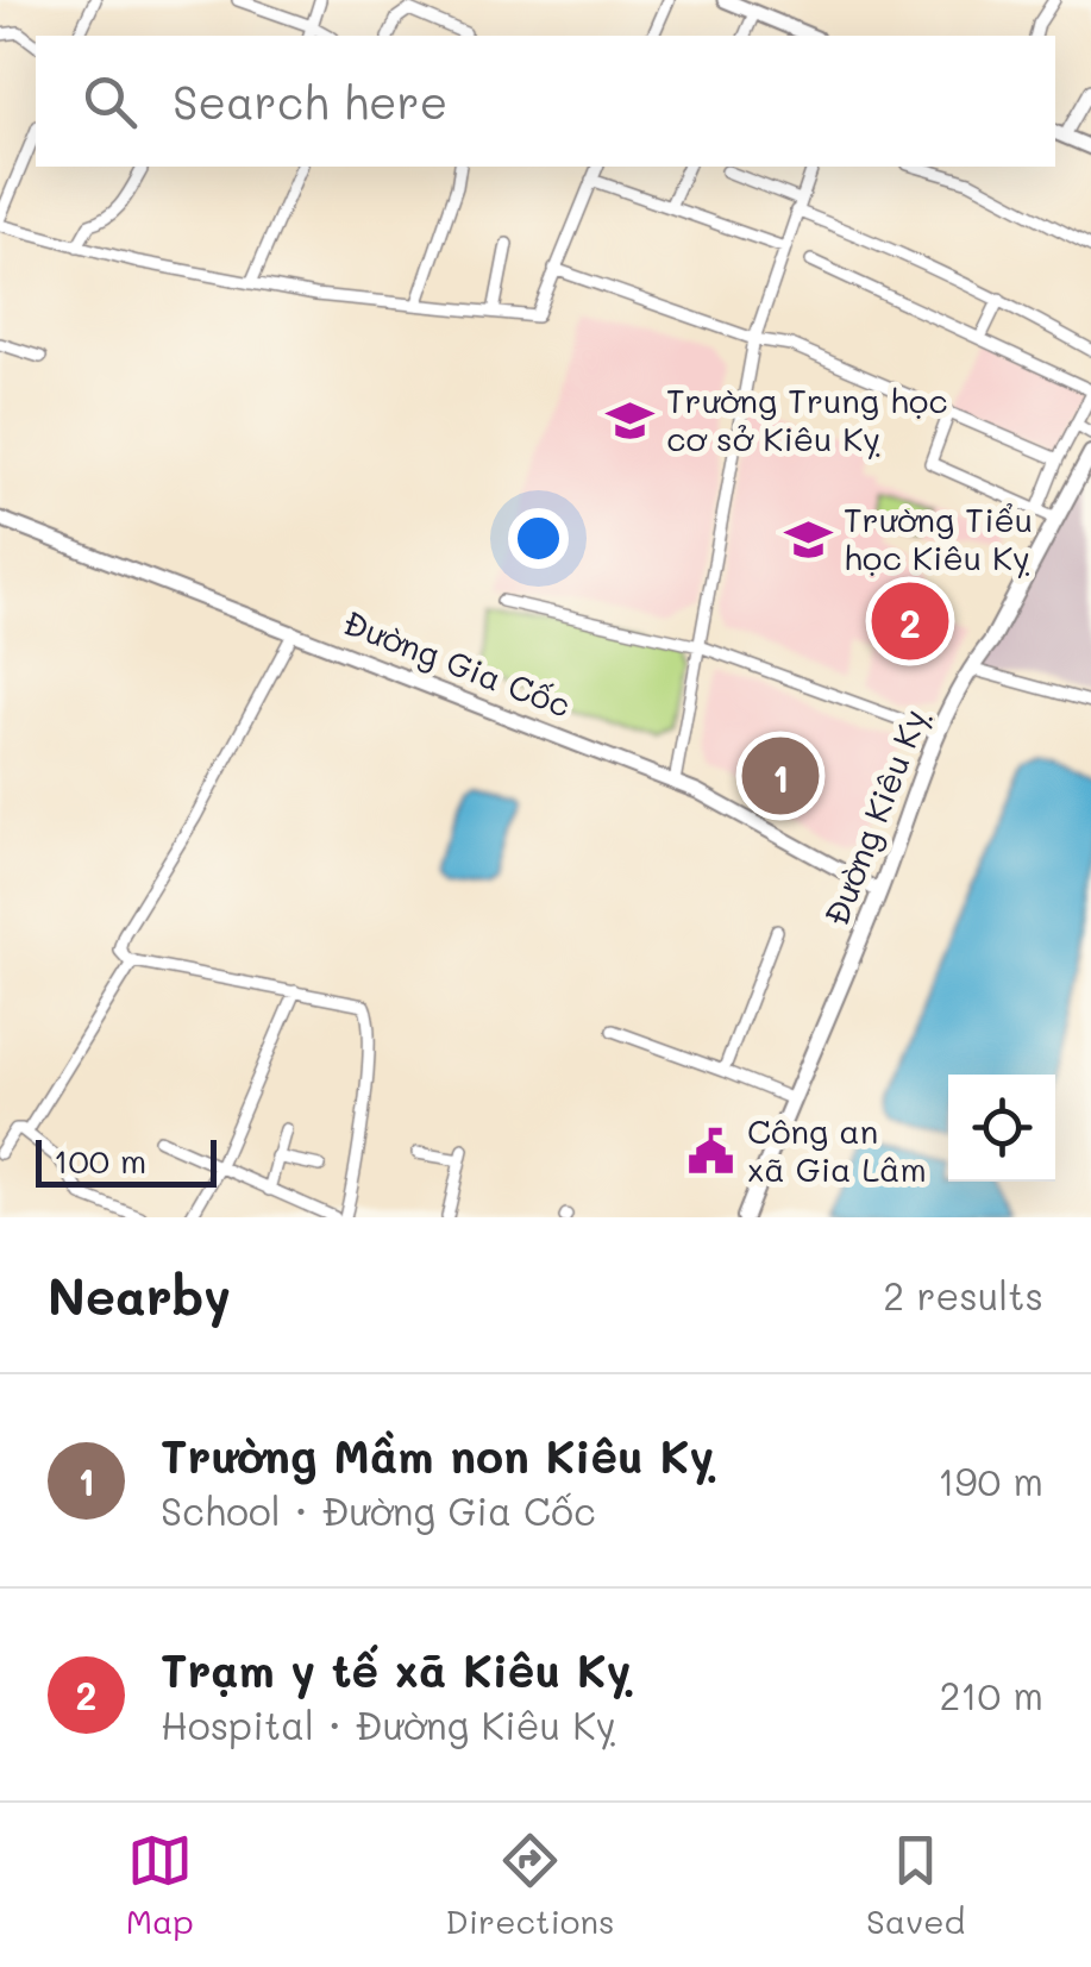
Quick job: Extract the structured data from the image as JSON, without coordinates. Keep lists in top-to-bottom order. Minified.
{"streets":{"main road":["Đường Kiêu Kỵ"],"street":["Đường Gia Cốc"]},"crossings":[["Đường Gia Cốc","Đường Kiêu Kỵ"]],"places":{"school or university":["Trường Trung học cơ sở Kiêu Kỵ","Trường Tiểu học Kiêu Kỵ"],"public building":["Công an xã Gia Lâm"]},"scale_bar":"100 m","page":{"search":"Search here","pins":["2","1"],"scale":"100 m","heading":["Nearby","2 results"],"list":[{"mark":"1","name":"Trường Mầm non Kiêu Kỵ","note":"School · Đường Gia Cốc","value":"190 m"},{"mark":"2","name":"Trạm y tế xã Kiêu Kỵ","note":"Hospital · Đường Kiêu Kỵ","value":"210 m"}],"nav":["Map","Directions","Saved"]}}
